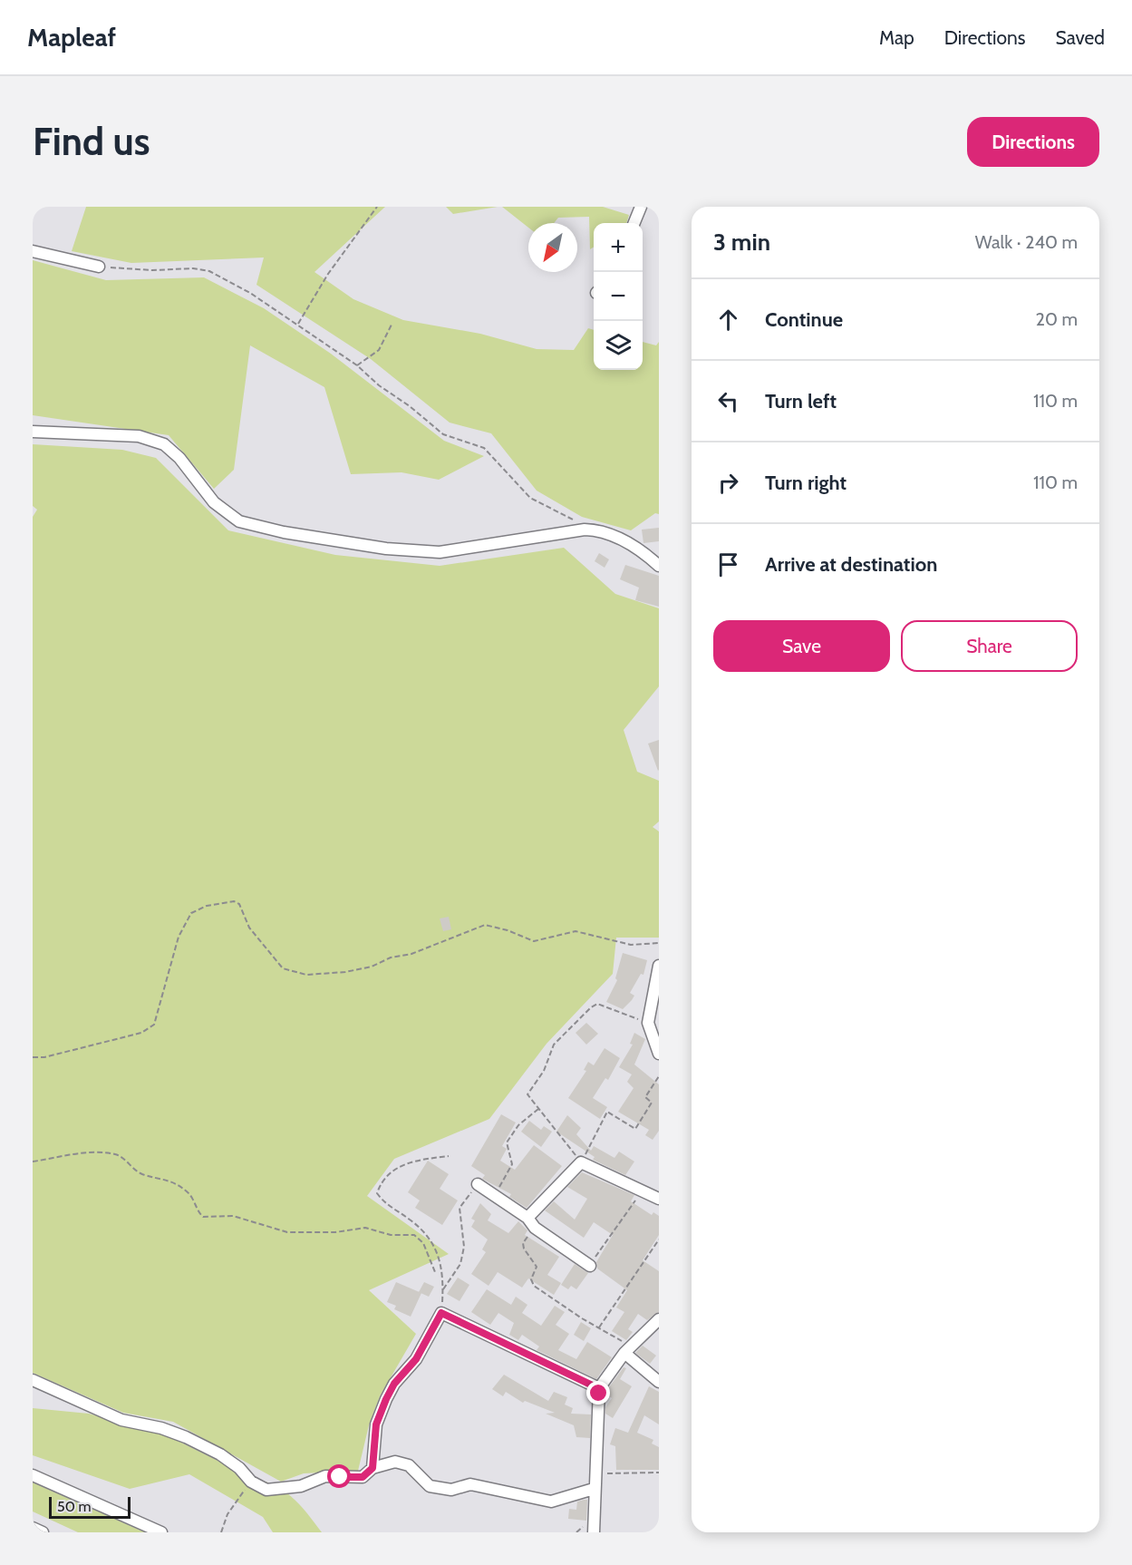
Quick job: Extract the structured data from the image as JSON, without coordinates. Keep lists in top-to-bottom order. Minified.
{"scale_bar":"50 m","north":"bottom left","page":{"header":"Mapleaf","nav":["Map","Directions","Saved"],"buttons":["Directions",["Save","Share"]],"title":"Find us","heading":["3 min","Walk · 240 m"],"map_buttons":["+","−"],"list":[["Continue","20 m"],["Turn left","110 m"],["Turn right","110 m"],"Arrive at destination"],"scale":"50 m"}}
